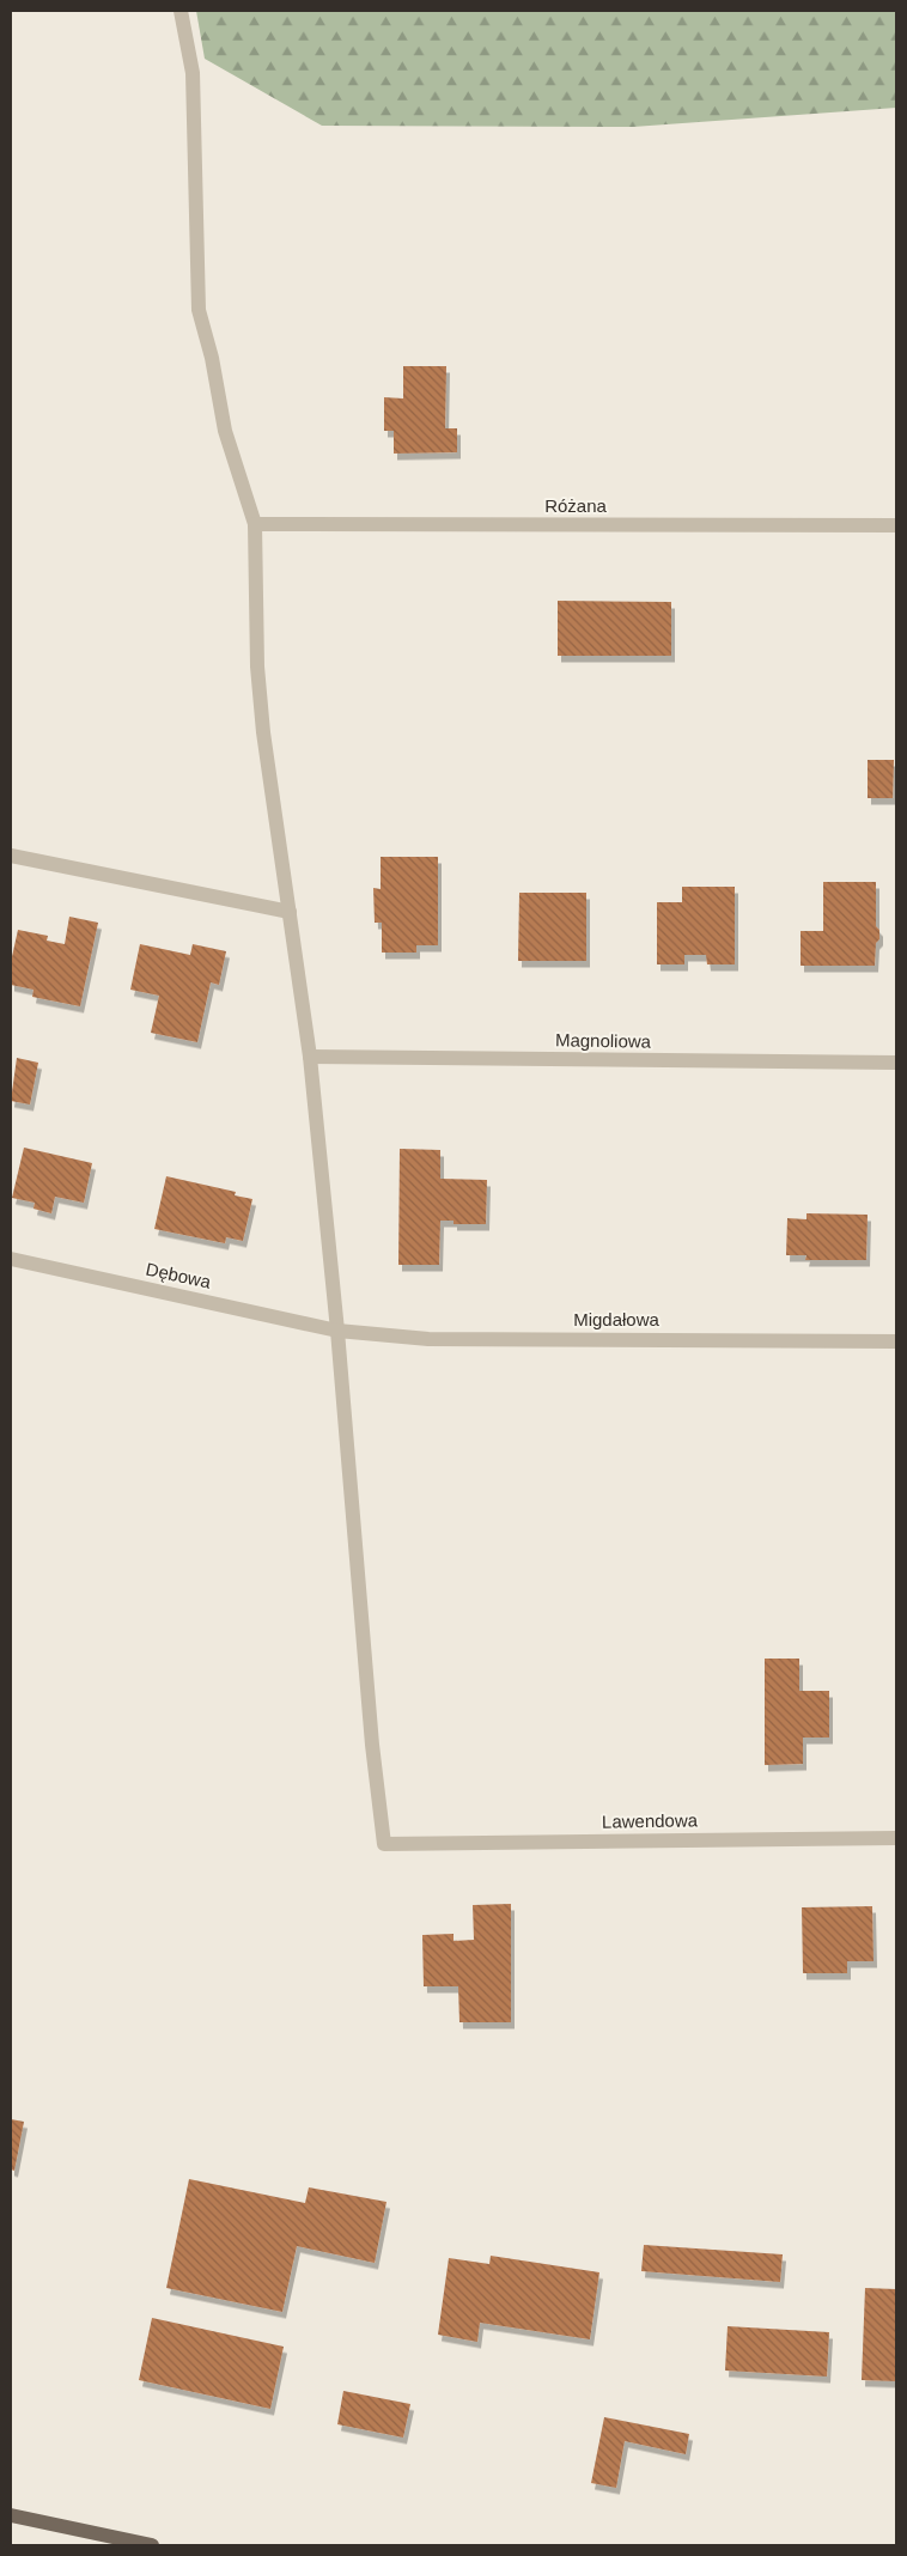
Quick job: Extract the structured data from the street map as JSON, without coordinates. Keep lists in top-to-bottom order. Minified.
{"streets":{"street":["Różana","Magnoliowa","Dębowa","Migdałowa","Lawendowa"]},"crossings":[["Dębowa","Migdałowa"],["Dębowa","Lawendowa"],["Migdałowa","Lawendowa"]]}
